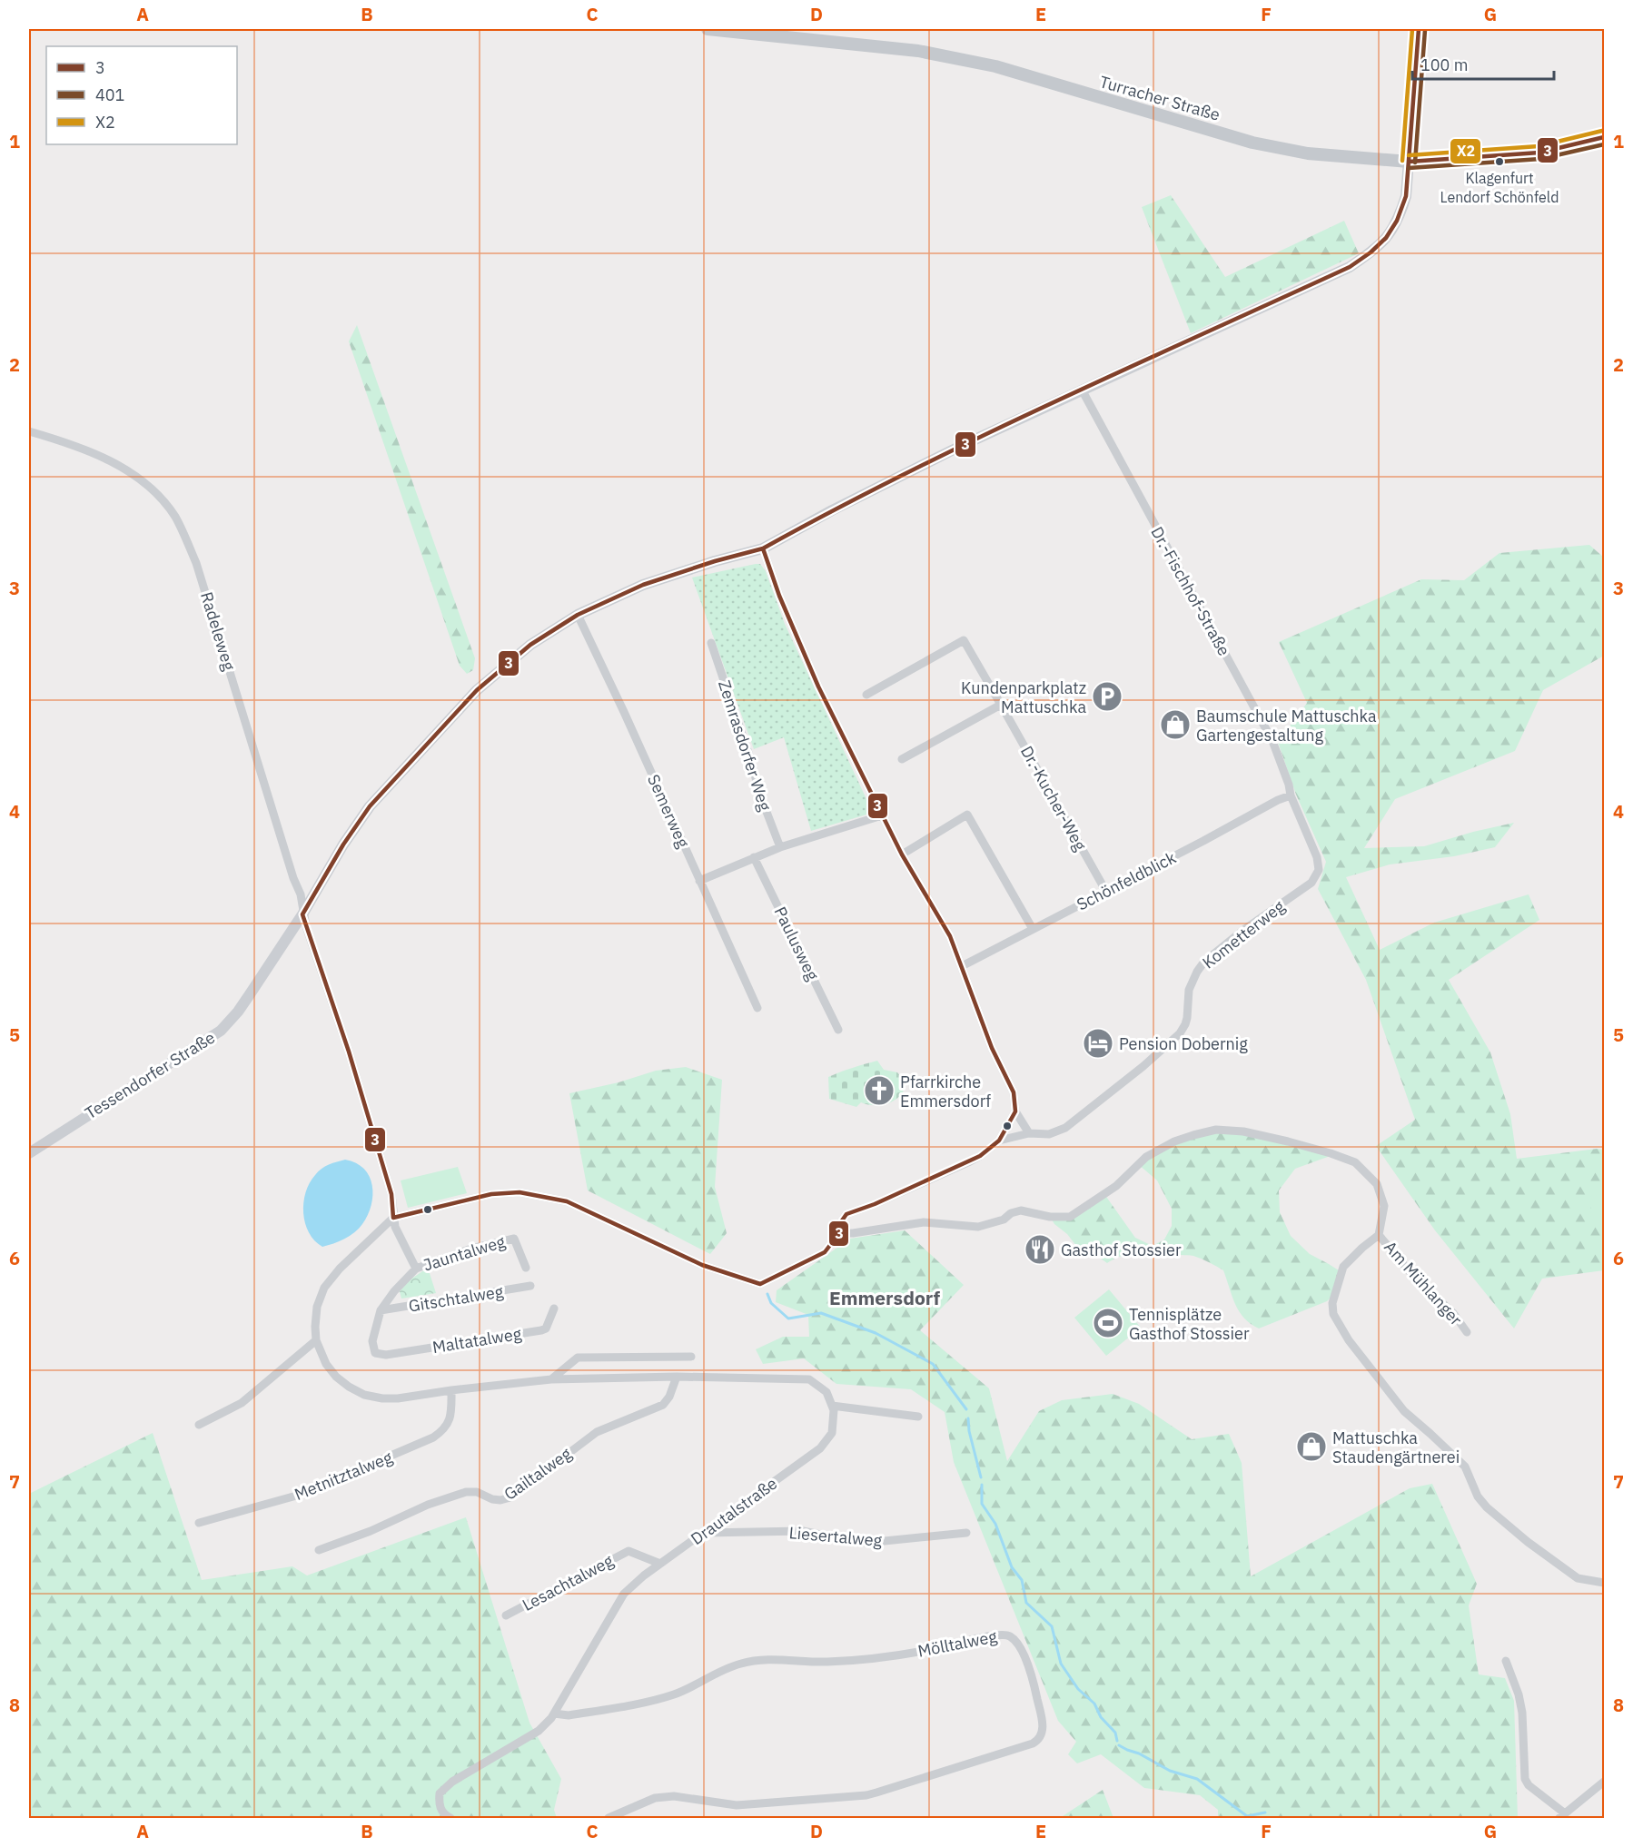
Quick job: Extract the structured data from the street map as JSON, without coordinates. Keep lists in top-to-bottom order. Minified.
{"streets":{"main road":["Turracher Straße"],"street":["Dr.-Fischhof-Straße","Radeleweg","Zemrasdorfer Weg","Dr.-Kucher-Weg","Semerweg","Schönfeldblick","Kometterweg","Paulusweg","Tessendorfer Straße","Jauntalweg","Am Mühlanger","Gitschtalweg","Maltatalweg","Gailtalweg","Metnitztalweg","Drautalstraße","Liesertalweg","Lesachtalweg","Mölltalweg"]},"crossings":[["Turracher Straße","Tessendorfer Straße"],["Dr.-Fischhof-Straße","Schönfeldblick"],["Dr.-Fischhof-Straße","Kometterweg"],["Dr.-Fischhof-Straße","Tessendorfer Straße"],["Radeleweg","Tessendorfer Straße"],["Dr.-Kucher-Weg","Schönfeldblick"],["Semerweg","Tessendorfer Straße"],["Schönfeldblick","Kometterweg"],["Gitschtalweg","Maltatalweg"],["Drautalstraße","Liesertalweg"],["Drautalstraße","Lesachtalweg"],["Drautalstraße","Mölltalweg"]],"districts":["Emmersdorf"],"places":{"other":["Klagenfurt Lendorf Schönfeld"],"parking":["Kundenparkplatz Mattuschka"],"shop":["Baumschule Mattuschka Gartengestaltung","Mattuschka Staudengärtnerei"],"hotel":["Pension Dobernig"],"church":["Pfarrkirche Emmersdorf"],"restaurant":["Gasthof Stossier"],"sports":["Tennisplätze Gasthof Stossier"]},"lines":["transit line 3","transit line X2","transit line 401"],"legend":["3","401","X2"],"scale_bar":"100 m","grid":{"columns":["A","B","C","D","E","F","G"],"rows":["1","2","3","4","5","6","7","8"]}}
